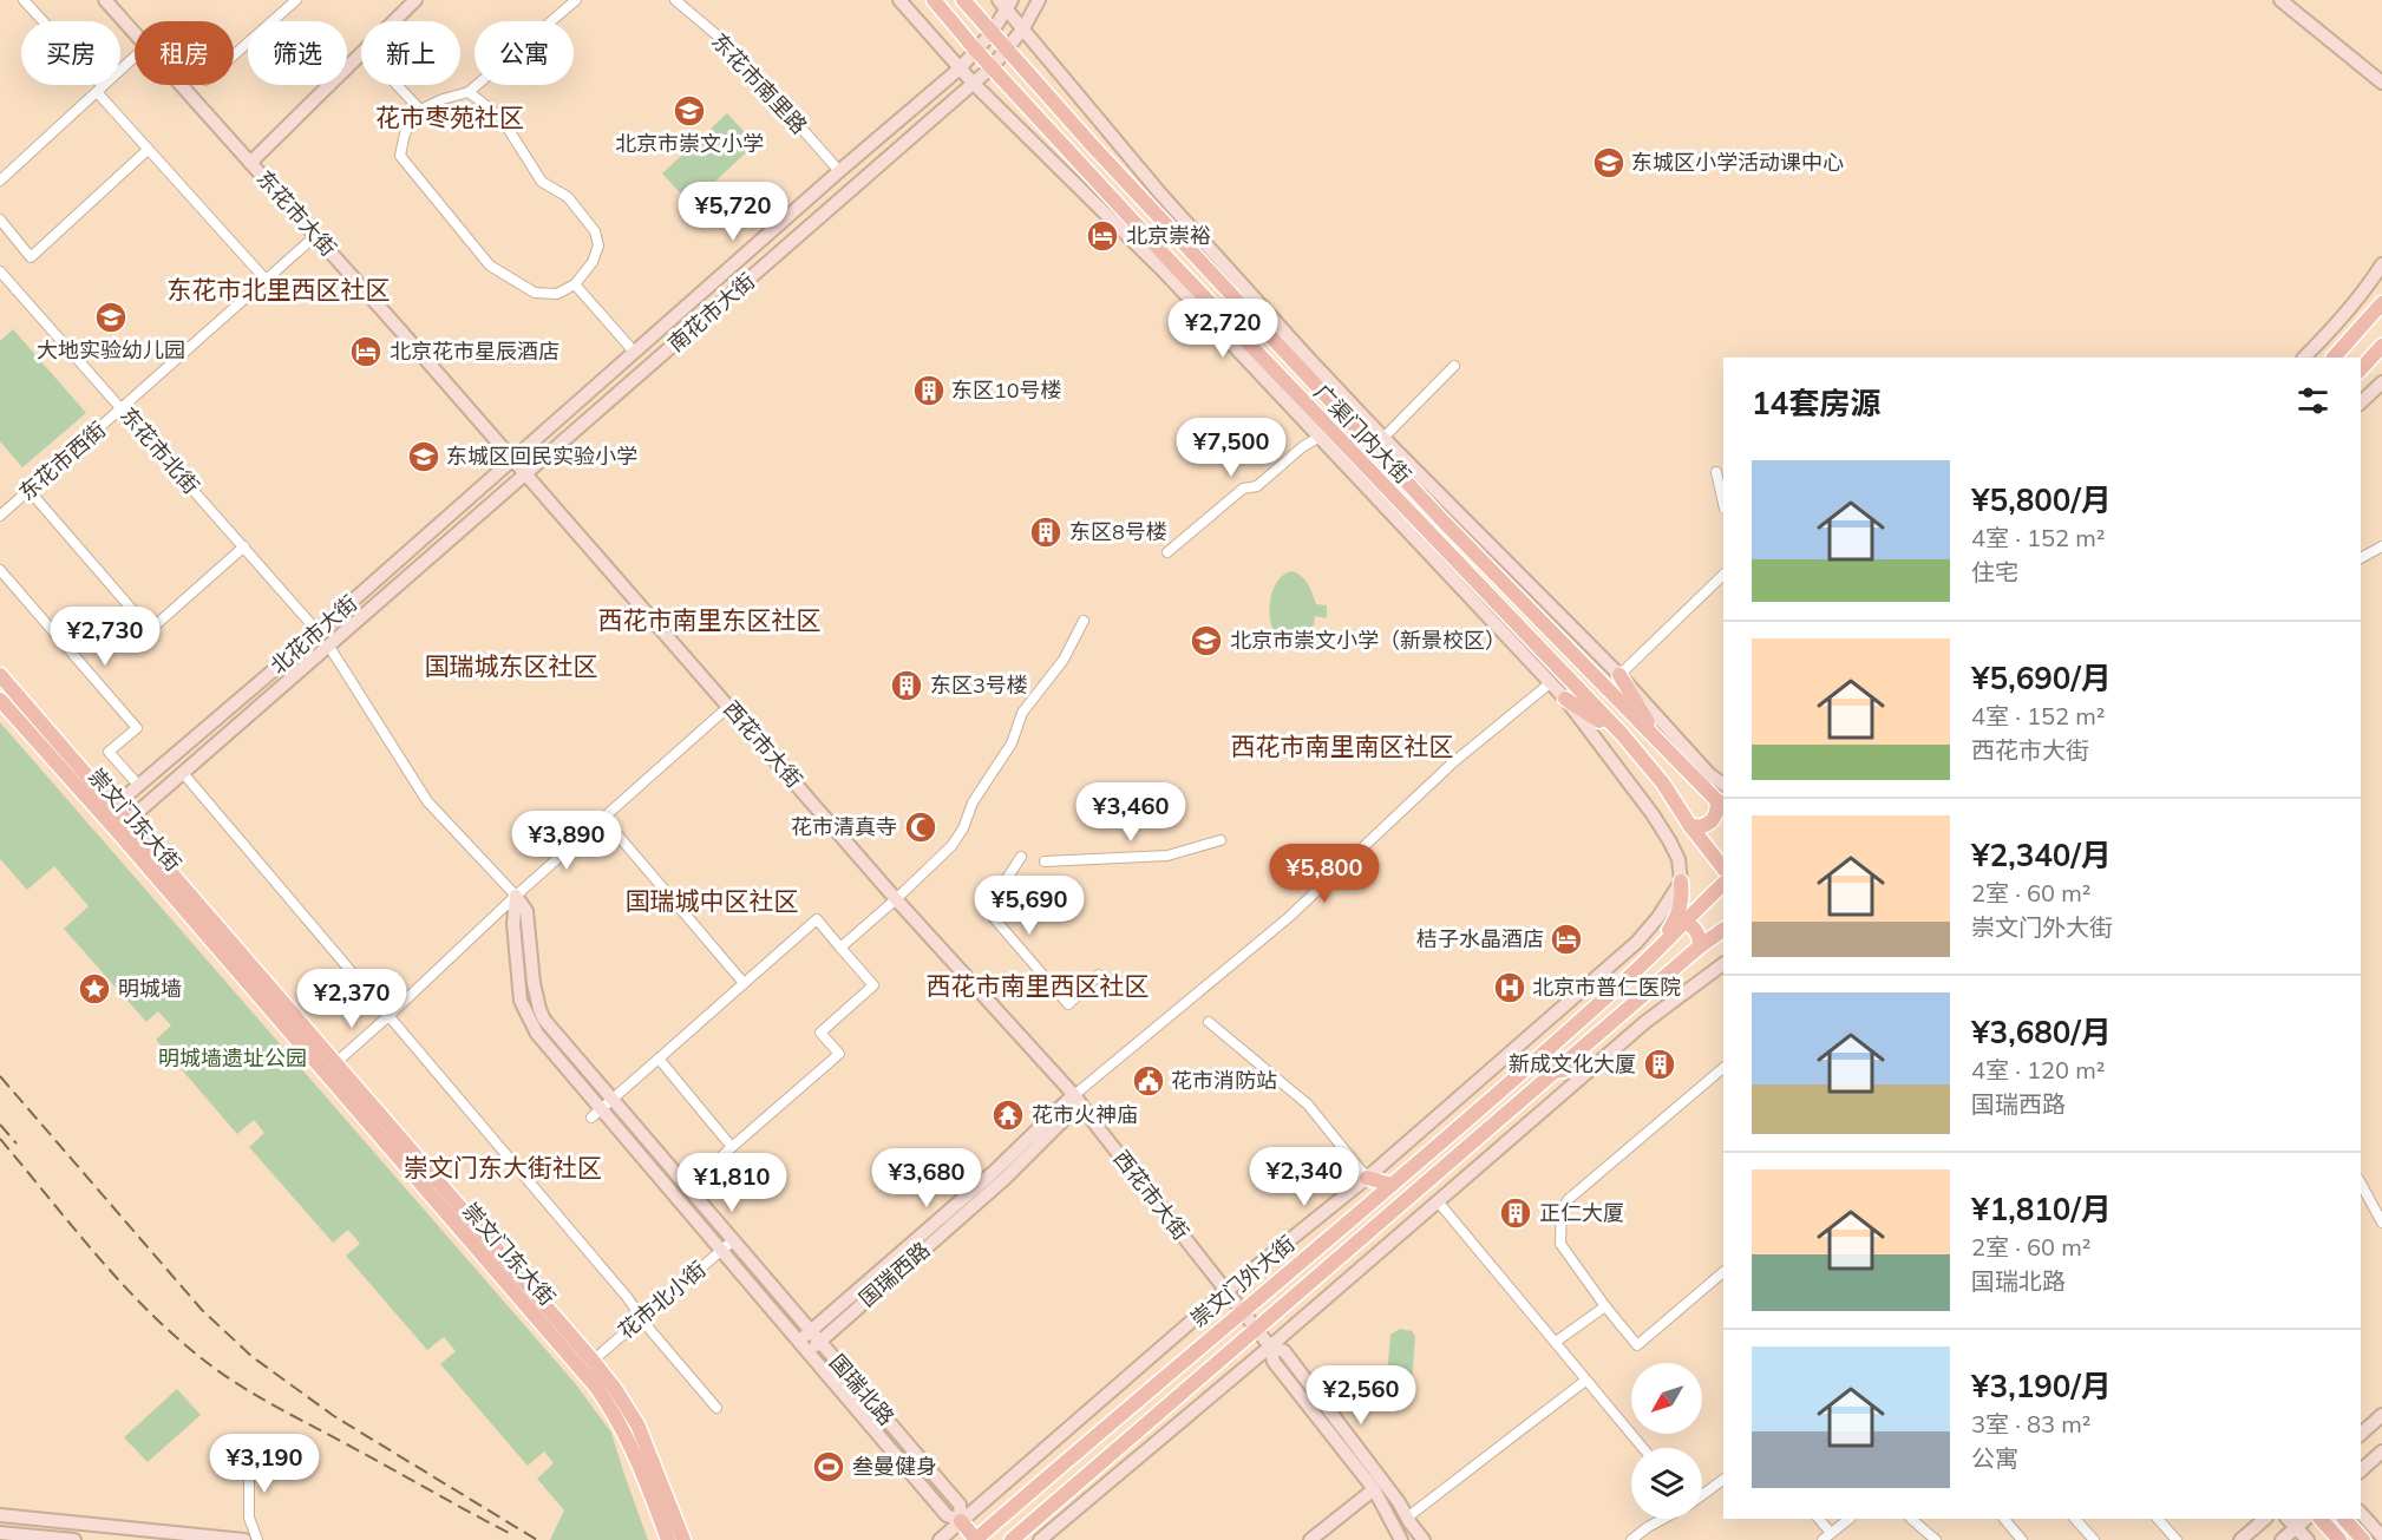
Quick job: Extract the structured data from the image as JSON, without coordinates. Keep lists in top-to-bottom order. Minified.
{"streets":{"main road":["广渠门内大街","崇文门东大街","崇文门外大街"],"street":["东花市南里路","东花市大街","南花市大街","东花市北街","东花市西街","北花市大街","西花市大街","国瑞西路","花市北小街","国瑞北路"]},"crossings":[["东花市南里路","南花市大街"],["东花市大街","南花市大街"],["东花市大街","东花市西街"],["东花市大街","北花市大街"],["东花市大街","西花市大街"],["南花市大街","广渠门内大街"],["南花市大街","北花市大街"],["南花市大街","西花市大街"],["广渠门内大街","崇文门外大街"],["东花市北街","东花市西街"],["东花市北街","北花市大街"],["北花市大街","西花市大街"],["北花市大街","崇文门东大街"],["西花市大街","国瑞西路"],["西花市大街","崇文门外大街"],["崇文门东大街","花市北小街"],["国瑞西路","国瑞北路"],["崇文门外大街","国瑞北路"],["花市北小街","国瑞北路"]],"districts":["花市枣苑社区","东花市北里西区社区","西花市南里东区社区","国瑞城东区社区","西花市南里南区社区","国瑞城中区社区","西花市南里西区社区","崇文门东大街社区"],"parks":["明城墙遗址公园"],"places":{"school or university":["北京市崇文小学","东城区小学活动课中心","大地实验幼儿园","东城区回民实验小学","北京市崇文小学（新景校区）"],"hotel":["北京崇裕","北京花市星辰酒店","桔子水晶酒店"],"building":["东区10号楼","东区8号楼","东区3号楼","新成文化大厦","正仁大厦"],"mosque":["花市清真寺"],"hospital":["北京市普仁医院"],"place":["明城墙"],"public building":["花市消防站"],"temple":["花市火神庙"],"sports":["叁曼健身"]},"north":"bottom left","page":{"chip":["买房","租房","筛选","新上","公寓"],"price":["¥5,720","¥2,720","¥7,500","¥2,730","¥3,460","¥3,890","¥5,800","¥5,690","¥2,370","¥2,340","¥3,680","¥1,810","¥2,560","¥3,190"],"heading":"14套房源","list":[{"name":"¥5,800/月","note":"4室 · 152 m² · 住宅"},{"name":"¥5,690/月","note":"4室 · 152 m² · 西花市大街"},{"name":"¥2,340/月","note":"2室 · 60 m² · 崇文门外大街"},{"name":"¥3,680/月","note":"4室 · 120 m² · 国瑞西路"},{"name":"¥1,810/月","note":"2室 · 60 m² · 国瑞北路"},{"name":"¥3,190/月","note":"3室 · 83 m² · 公寓"}]}}
